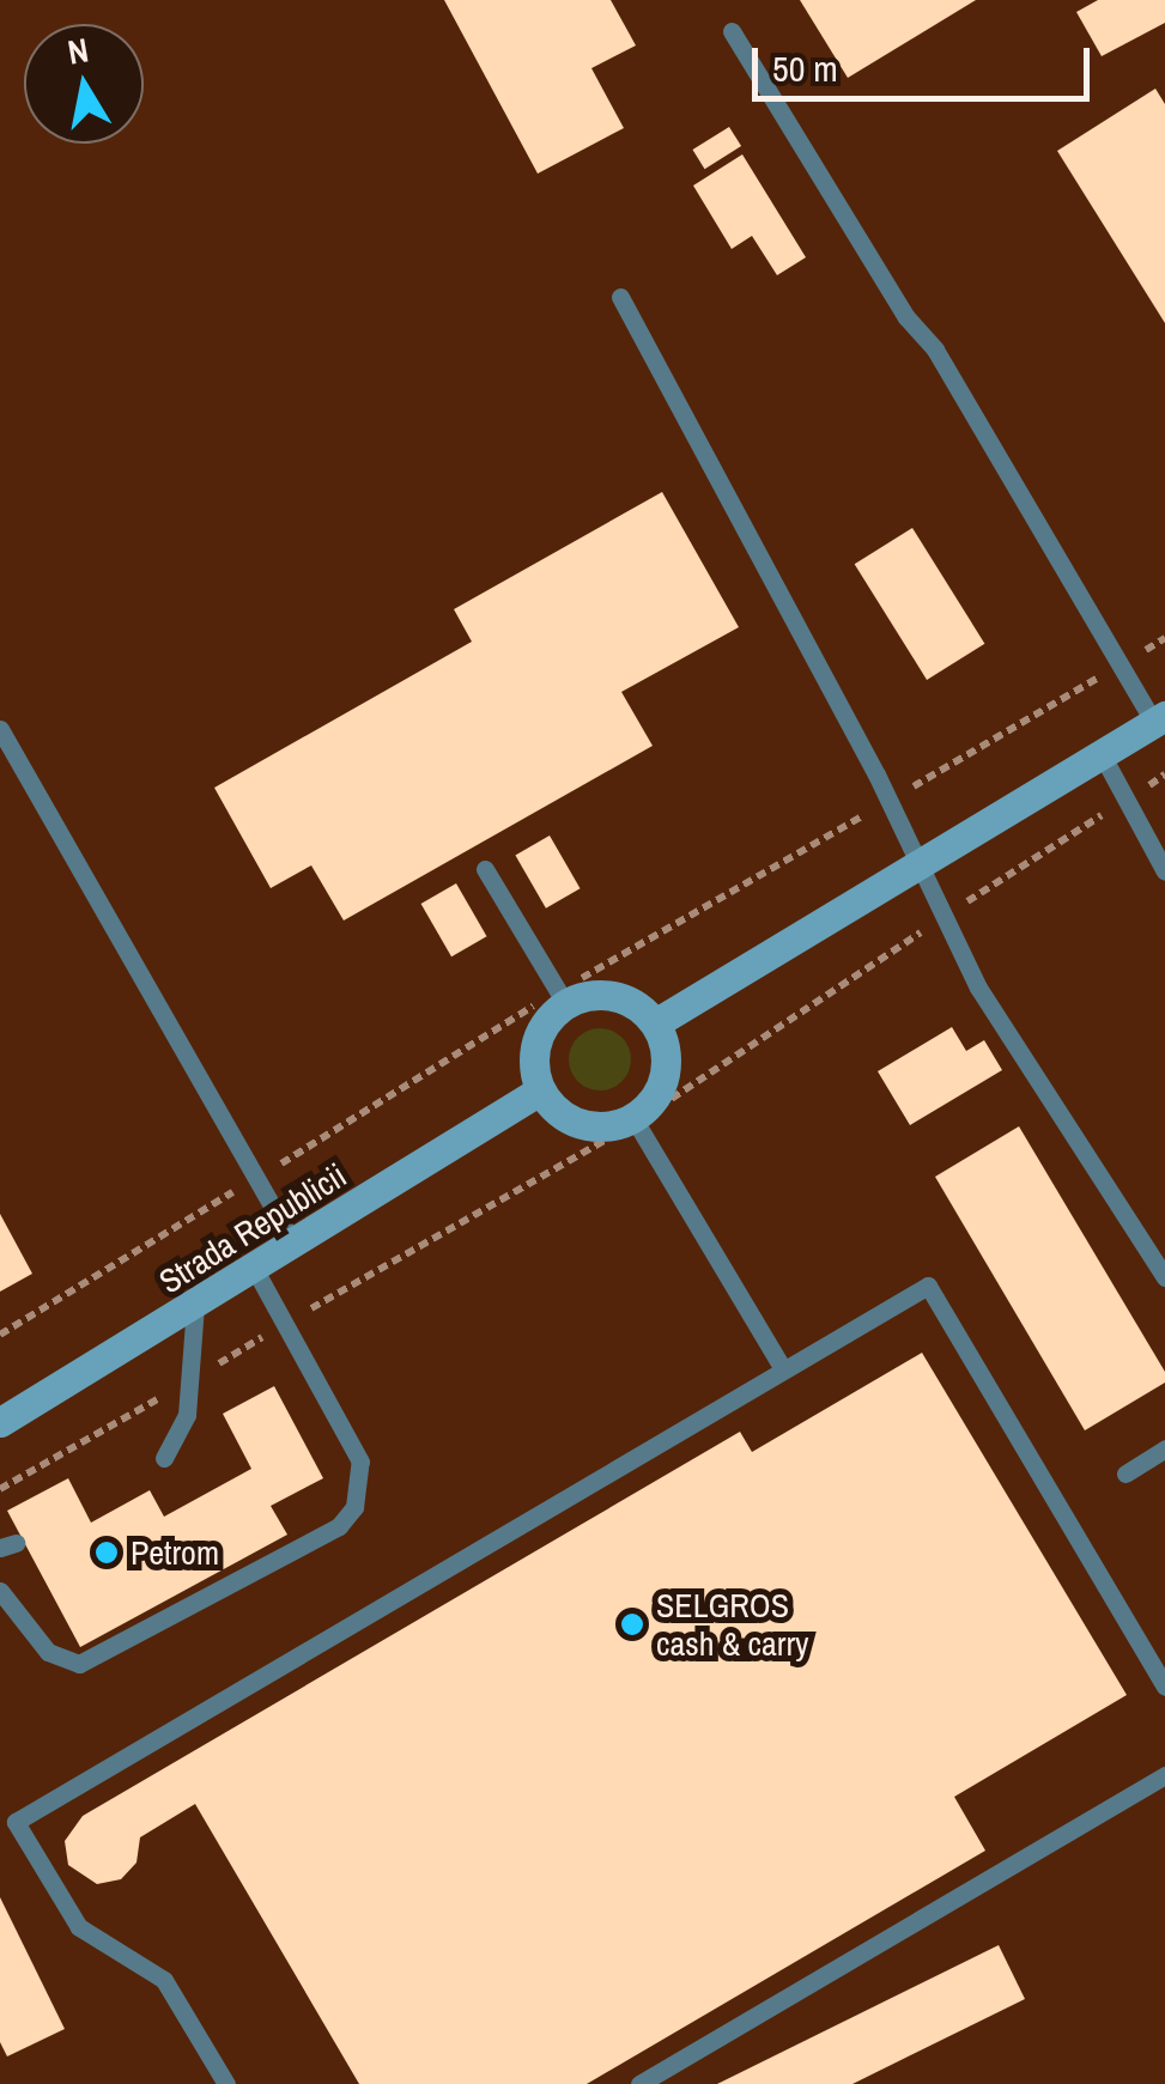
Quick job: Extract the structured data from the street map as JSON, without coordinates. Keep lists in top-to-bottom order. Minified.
{"streets":{"main road":["Strada Republicii"]},"places":["Petrom","SELGROS cash & carry"],"scale_bar":"50 m","north":"top"}
